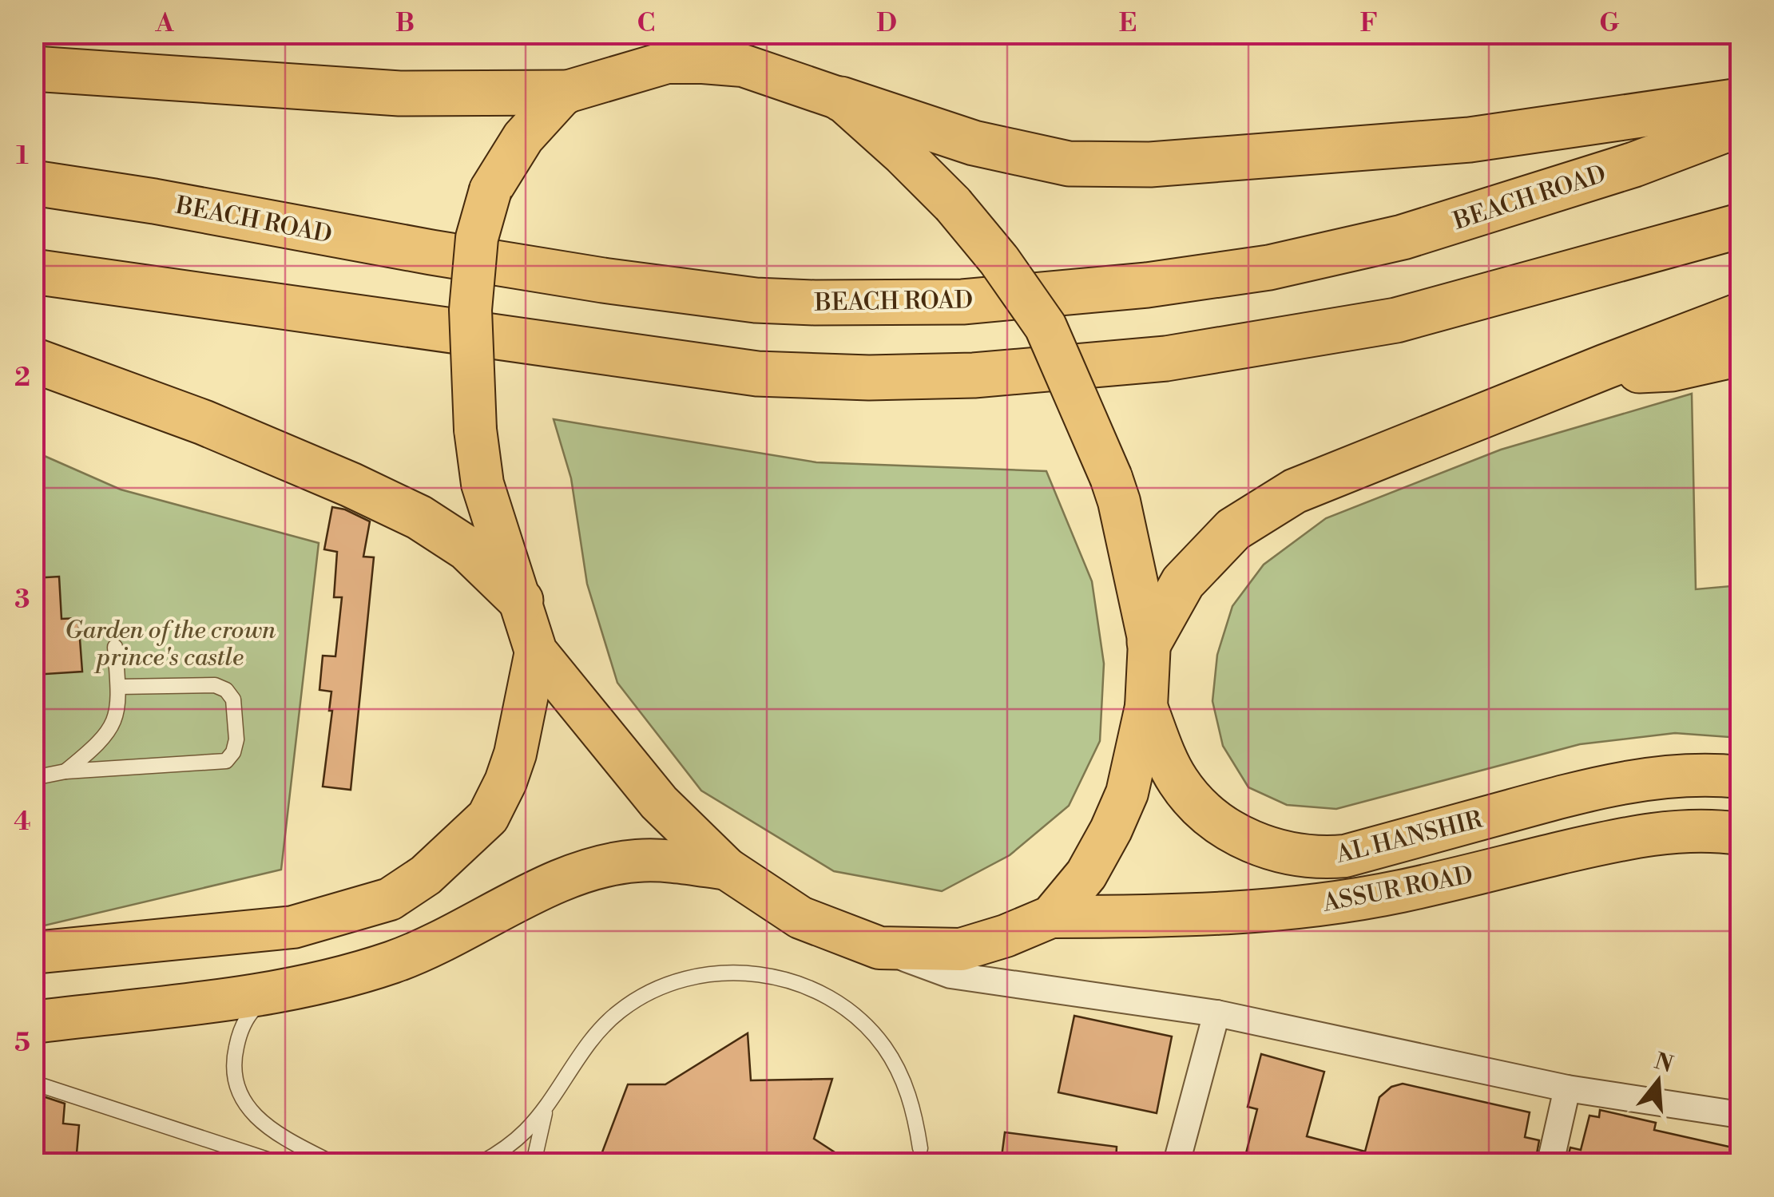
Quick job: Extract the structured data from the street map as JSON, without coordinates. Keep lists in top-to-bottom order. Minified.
{"streets":{"highway":["BEACH ROAD"],"main road":["AL HANSHIR","ASSUR ROAD"]},"parks":["Garden of the crown prince's castle"],"north":"top","grid":{"columns":["A","B","C","D","E","F","G"],"rows":["1","2","3","4","5"]}}
